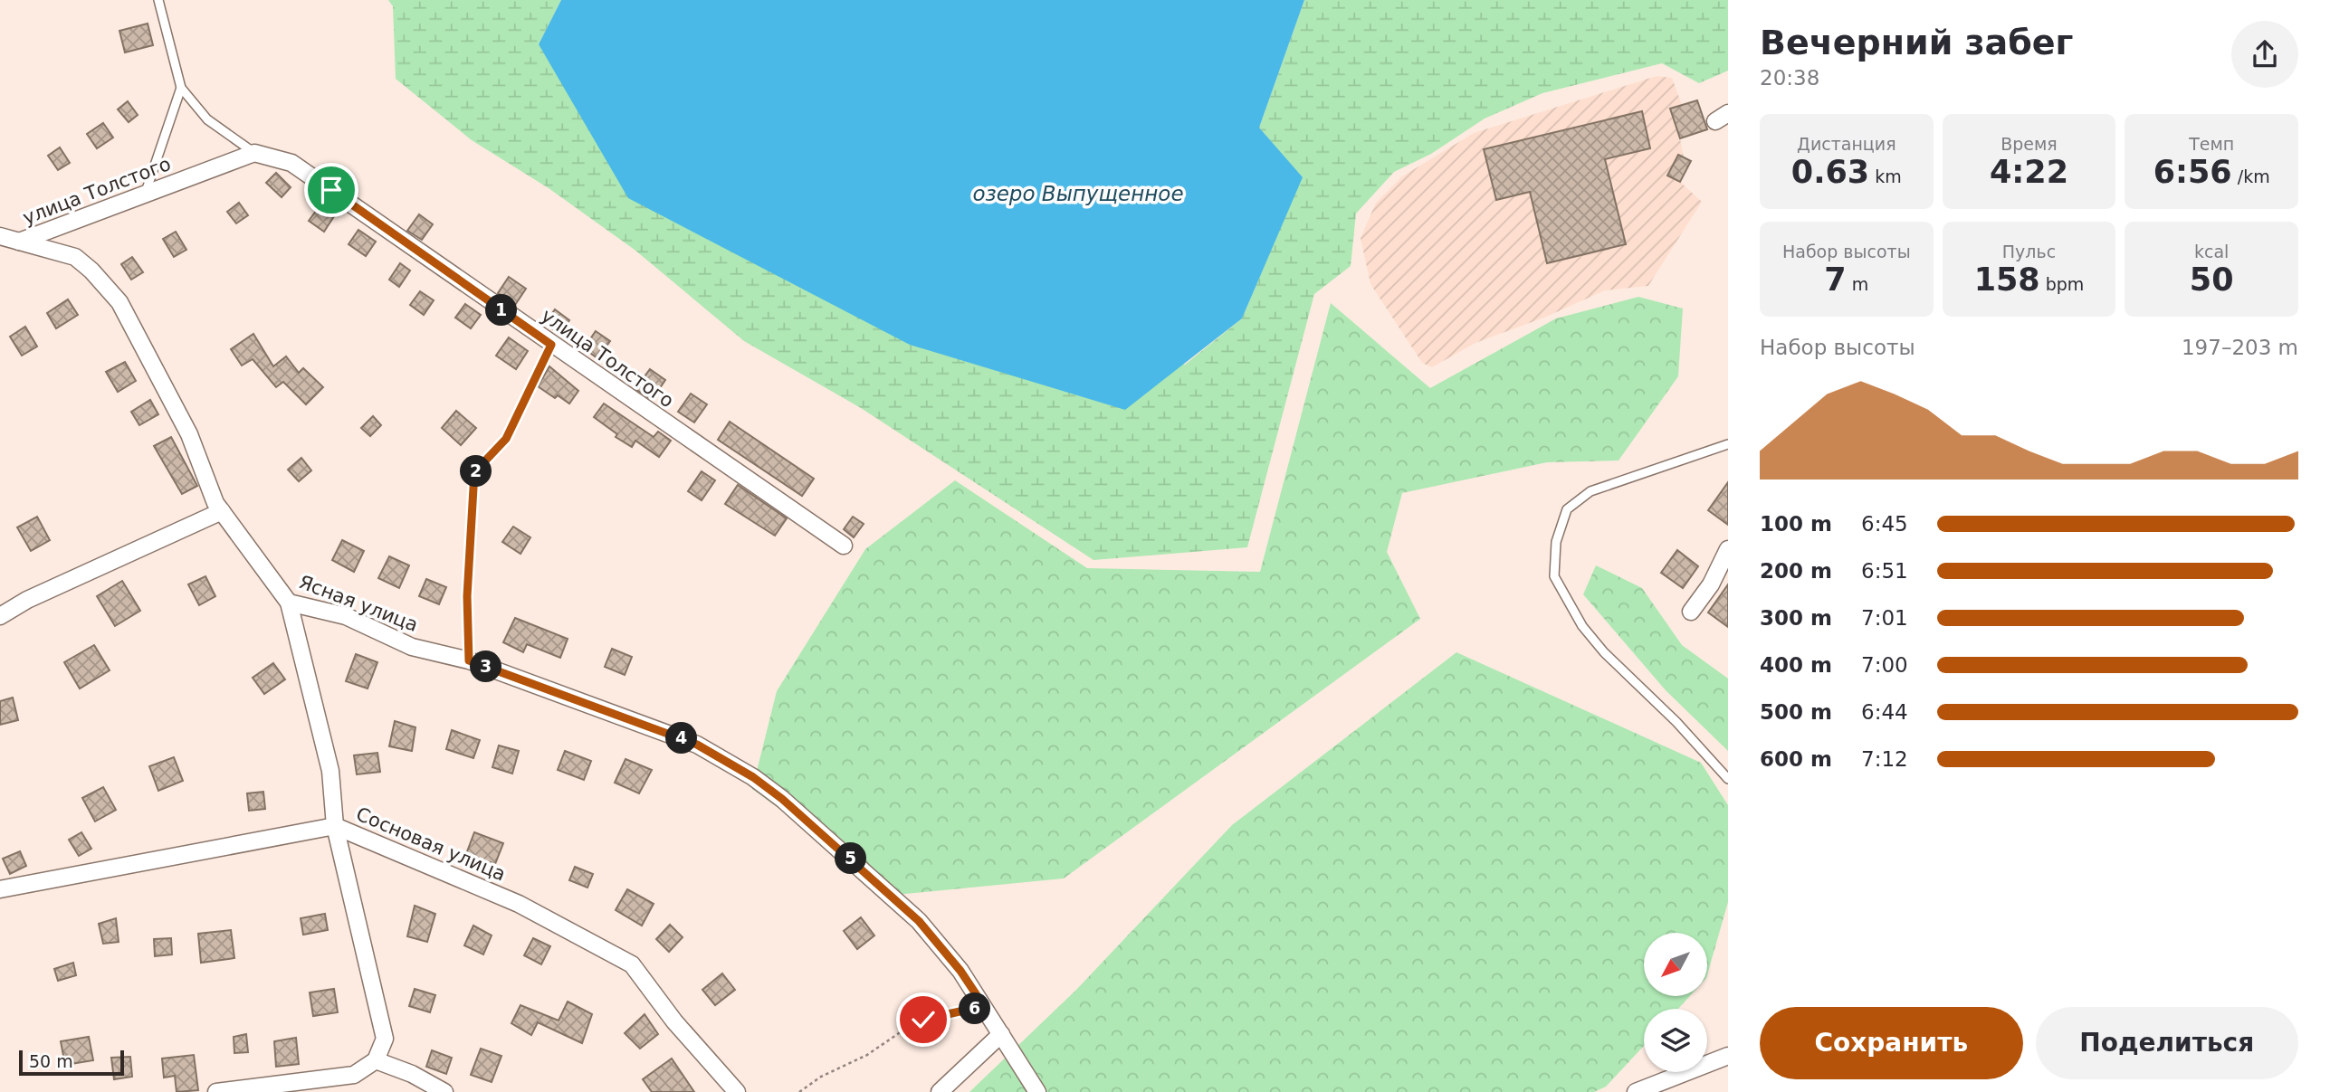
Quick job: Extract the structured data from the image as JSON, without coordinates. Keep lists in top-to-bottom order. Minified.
{"streets":{"street":["улица Толстого","Ясная улица","Сосновая улица"]},"crossings":[["улица Толстого","Ясная улица"]],"water":["озеро Выпущенное"],"scale_bar":"50 m","north":"bottom left","page":{"heading":["Вечерний забег","20:38"],"stats":[["Дистанция","0.63 km"],["Время","4:22"],["Темп","6:56 /km"],["Набор высоты","7 m"],["Пульс","158 bpm"],["kcal","50"]],"pins":["1","2","3","4","5","6"],"chart":["Набор высоты","197–203 m"],"list":[{"name":"100 m","note":"6:45"},{"name":"200 m","note":"6:51"},{"name":"300 m","note":"7:01"},{"name":"400 m","note":"7:00"},{"name":"500 m","note":"6:44"},{"name":"600 m","note":"7:12"}],"buttons":["Сохранить","Поделиться"],"scale":"50 m"}}
